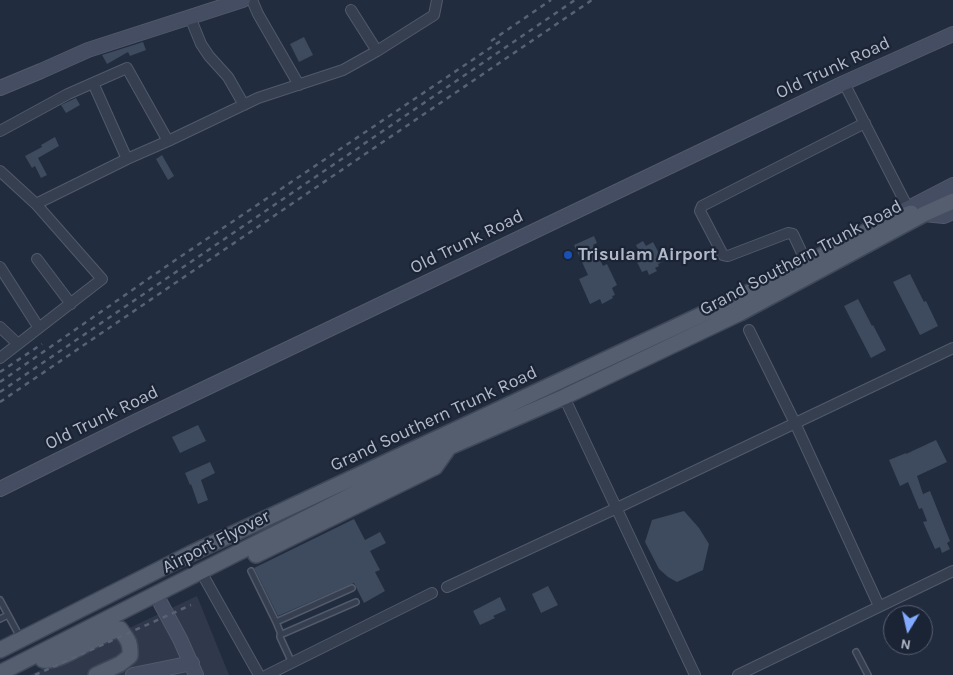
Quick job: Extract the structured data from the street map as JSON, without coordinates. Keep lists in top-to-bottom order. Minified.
{"streets":{"main road":["Grand Southern Trunk Road","Airport Flyover"],"street":["Old Trunk Road"]},"crossings":[["Grand Southern Trunk Road","Airport Flyover"]],"places":["Trisulam Airport"],"north":"bottom"}
